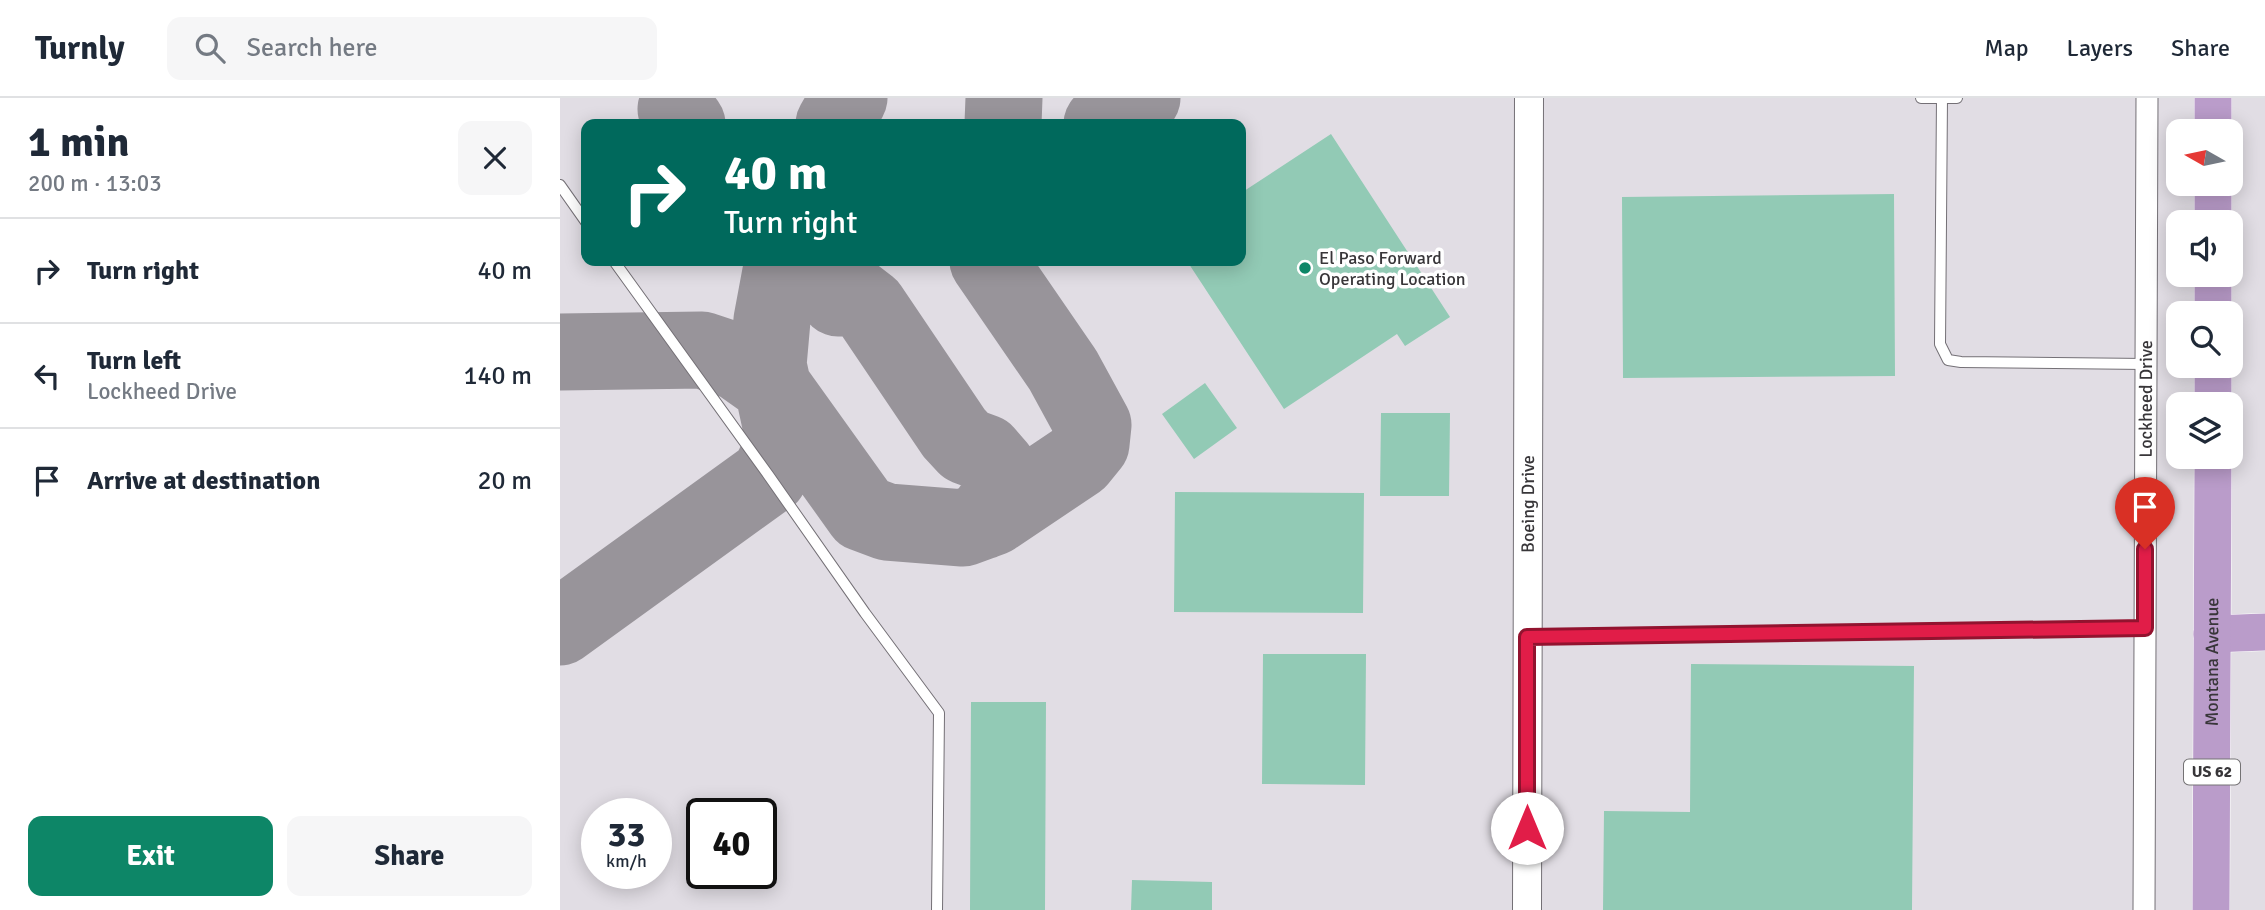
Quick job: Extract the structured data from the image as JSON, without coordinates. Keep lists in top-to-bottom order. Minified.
{"streets":{"highway":["Montana Avenue","US 62"],"street":["Lockheed Drive","Boeing Drive"]},"places":["El Paso Forward Operating Location"],"north":"left","page":{"header":"Turnly","search":"Search here","nav":["Map","Layers","Share"],"heading":["1 min","200 m · 13:03"],"turn":["40 m","Turn right"],"list":[{"name":"Turn right","value":"40 m"},{"name":"Turn left","note":"Lockheed Drive","value":"140 m"},{"name":"Arrive at destination","value":"20 m"}],"speed":"33 km/h","limit":"40","buttons":["Exit","Share"]}}
